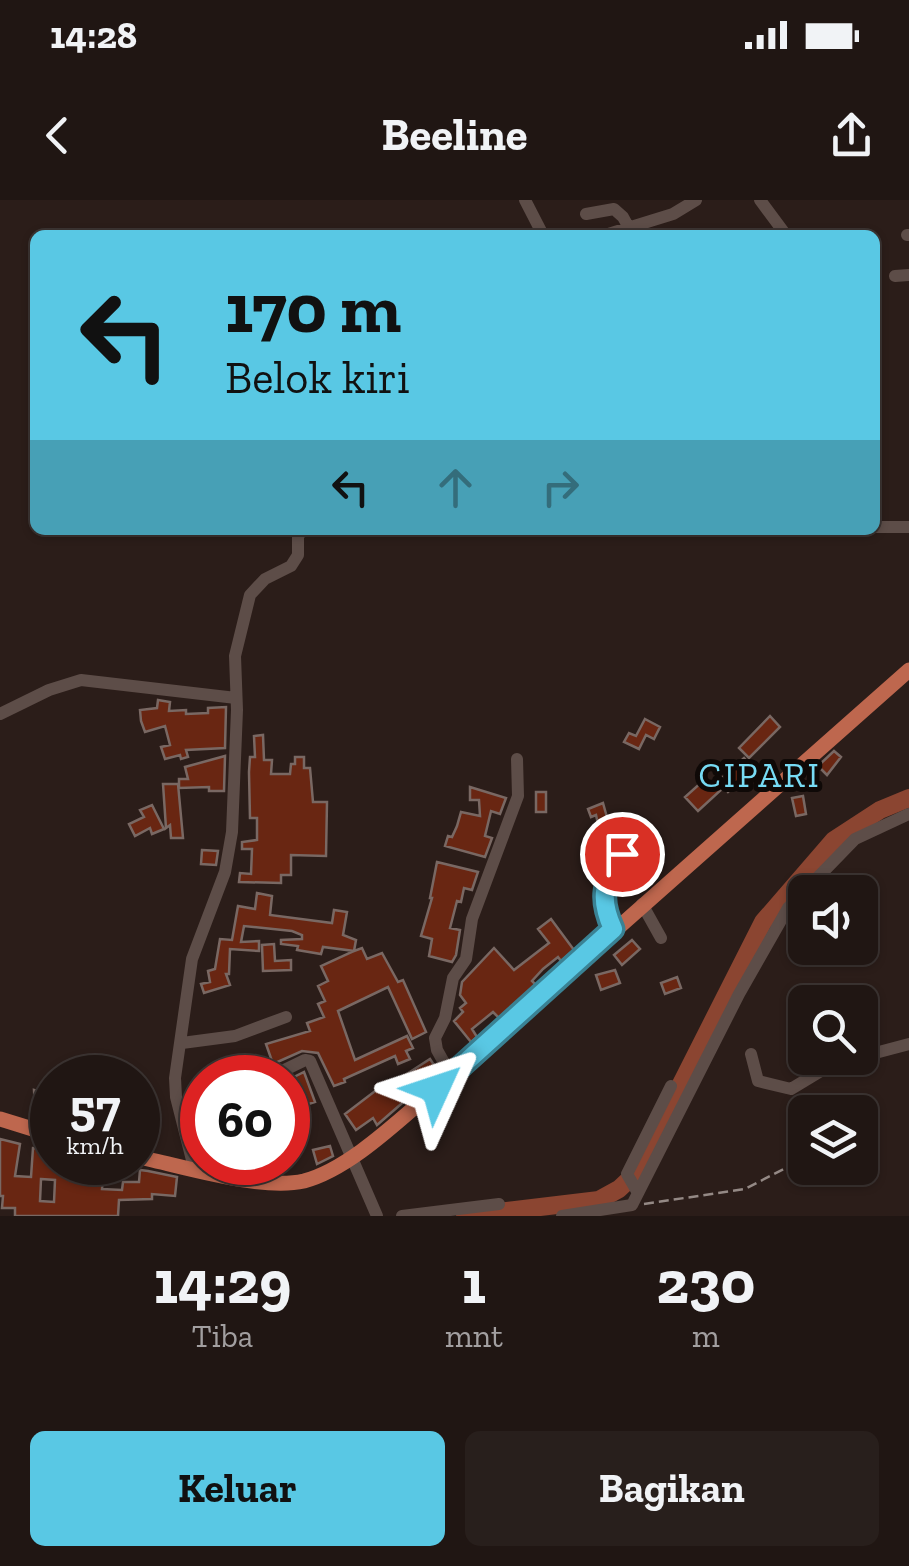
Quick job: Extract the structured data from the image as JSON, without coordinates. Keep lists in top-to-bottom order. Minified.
{"districts":["CIPARI"],"page":{"status":"14:28","header":"Beeline","turn":["170 m","Belok kiri"],"speed":"57 km/h","limit":"60","eta":["14:29","Tiba","1","mnt","230","m"],"buttons":["Keluar","Bagikan"]}}
